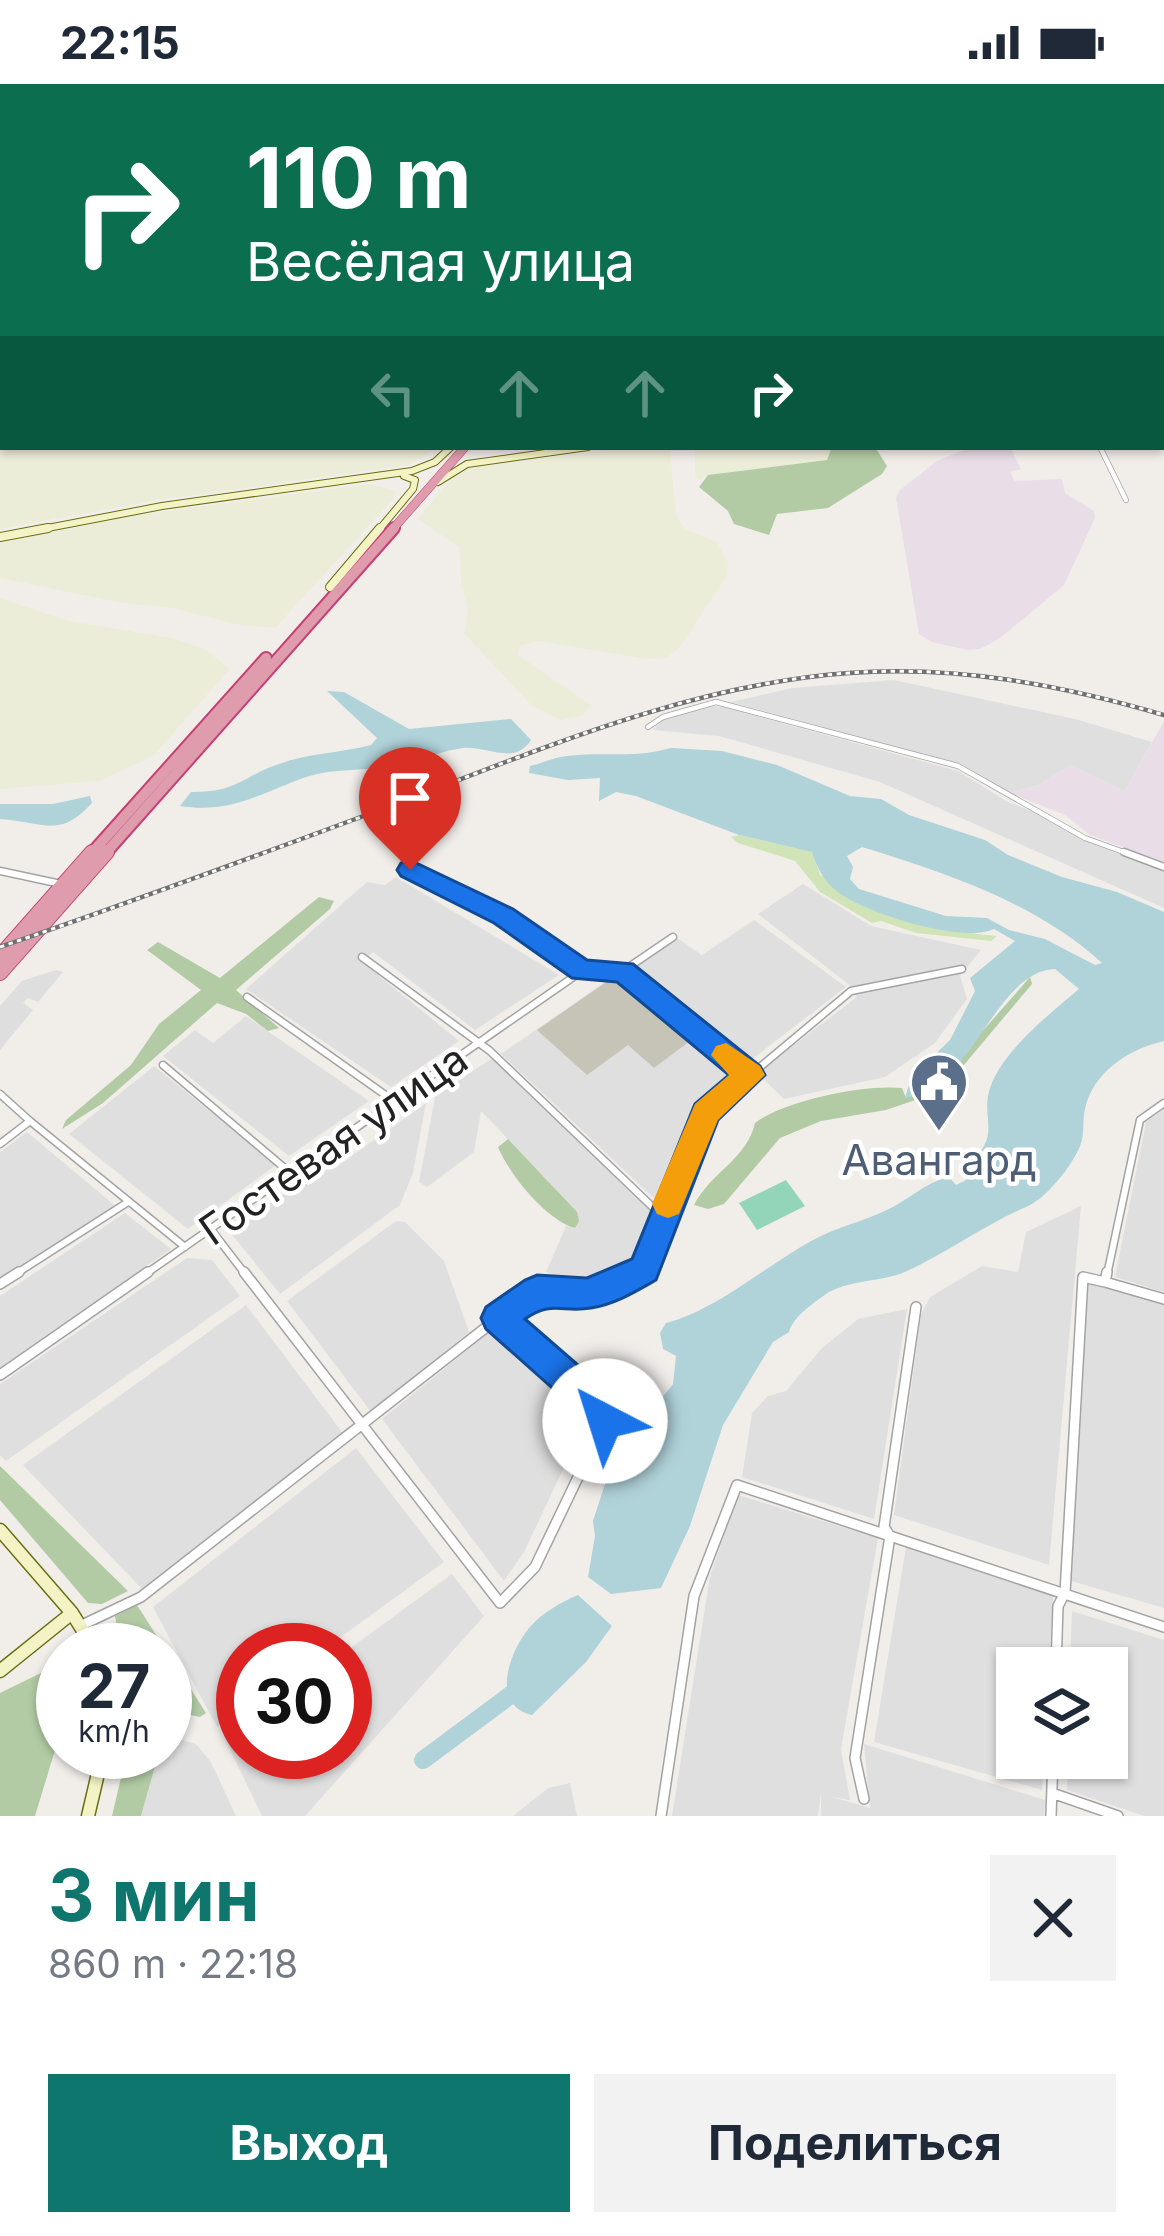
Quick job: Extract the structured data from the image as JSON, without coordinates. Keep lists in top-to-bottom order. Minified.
{"streets":{"street":["Гостевая улица"]},"places":{"public building":["Авангард"]},"page":{"status":"22:15","turn":["110 m","Весёлая улица"],"speed":"27 km/h","limit":"30","heading":["3 мин","860 m · 22:18"],"buttons":["Выход","Поделиться"]}}
